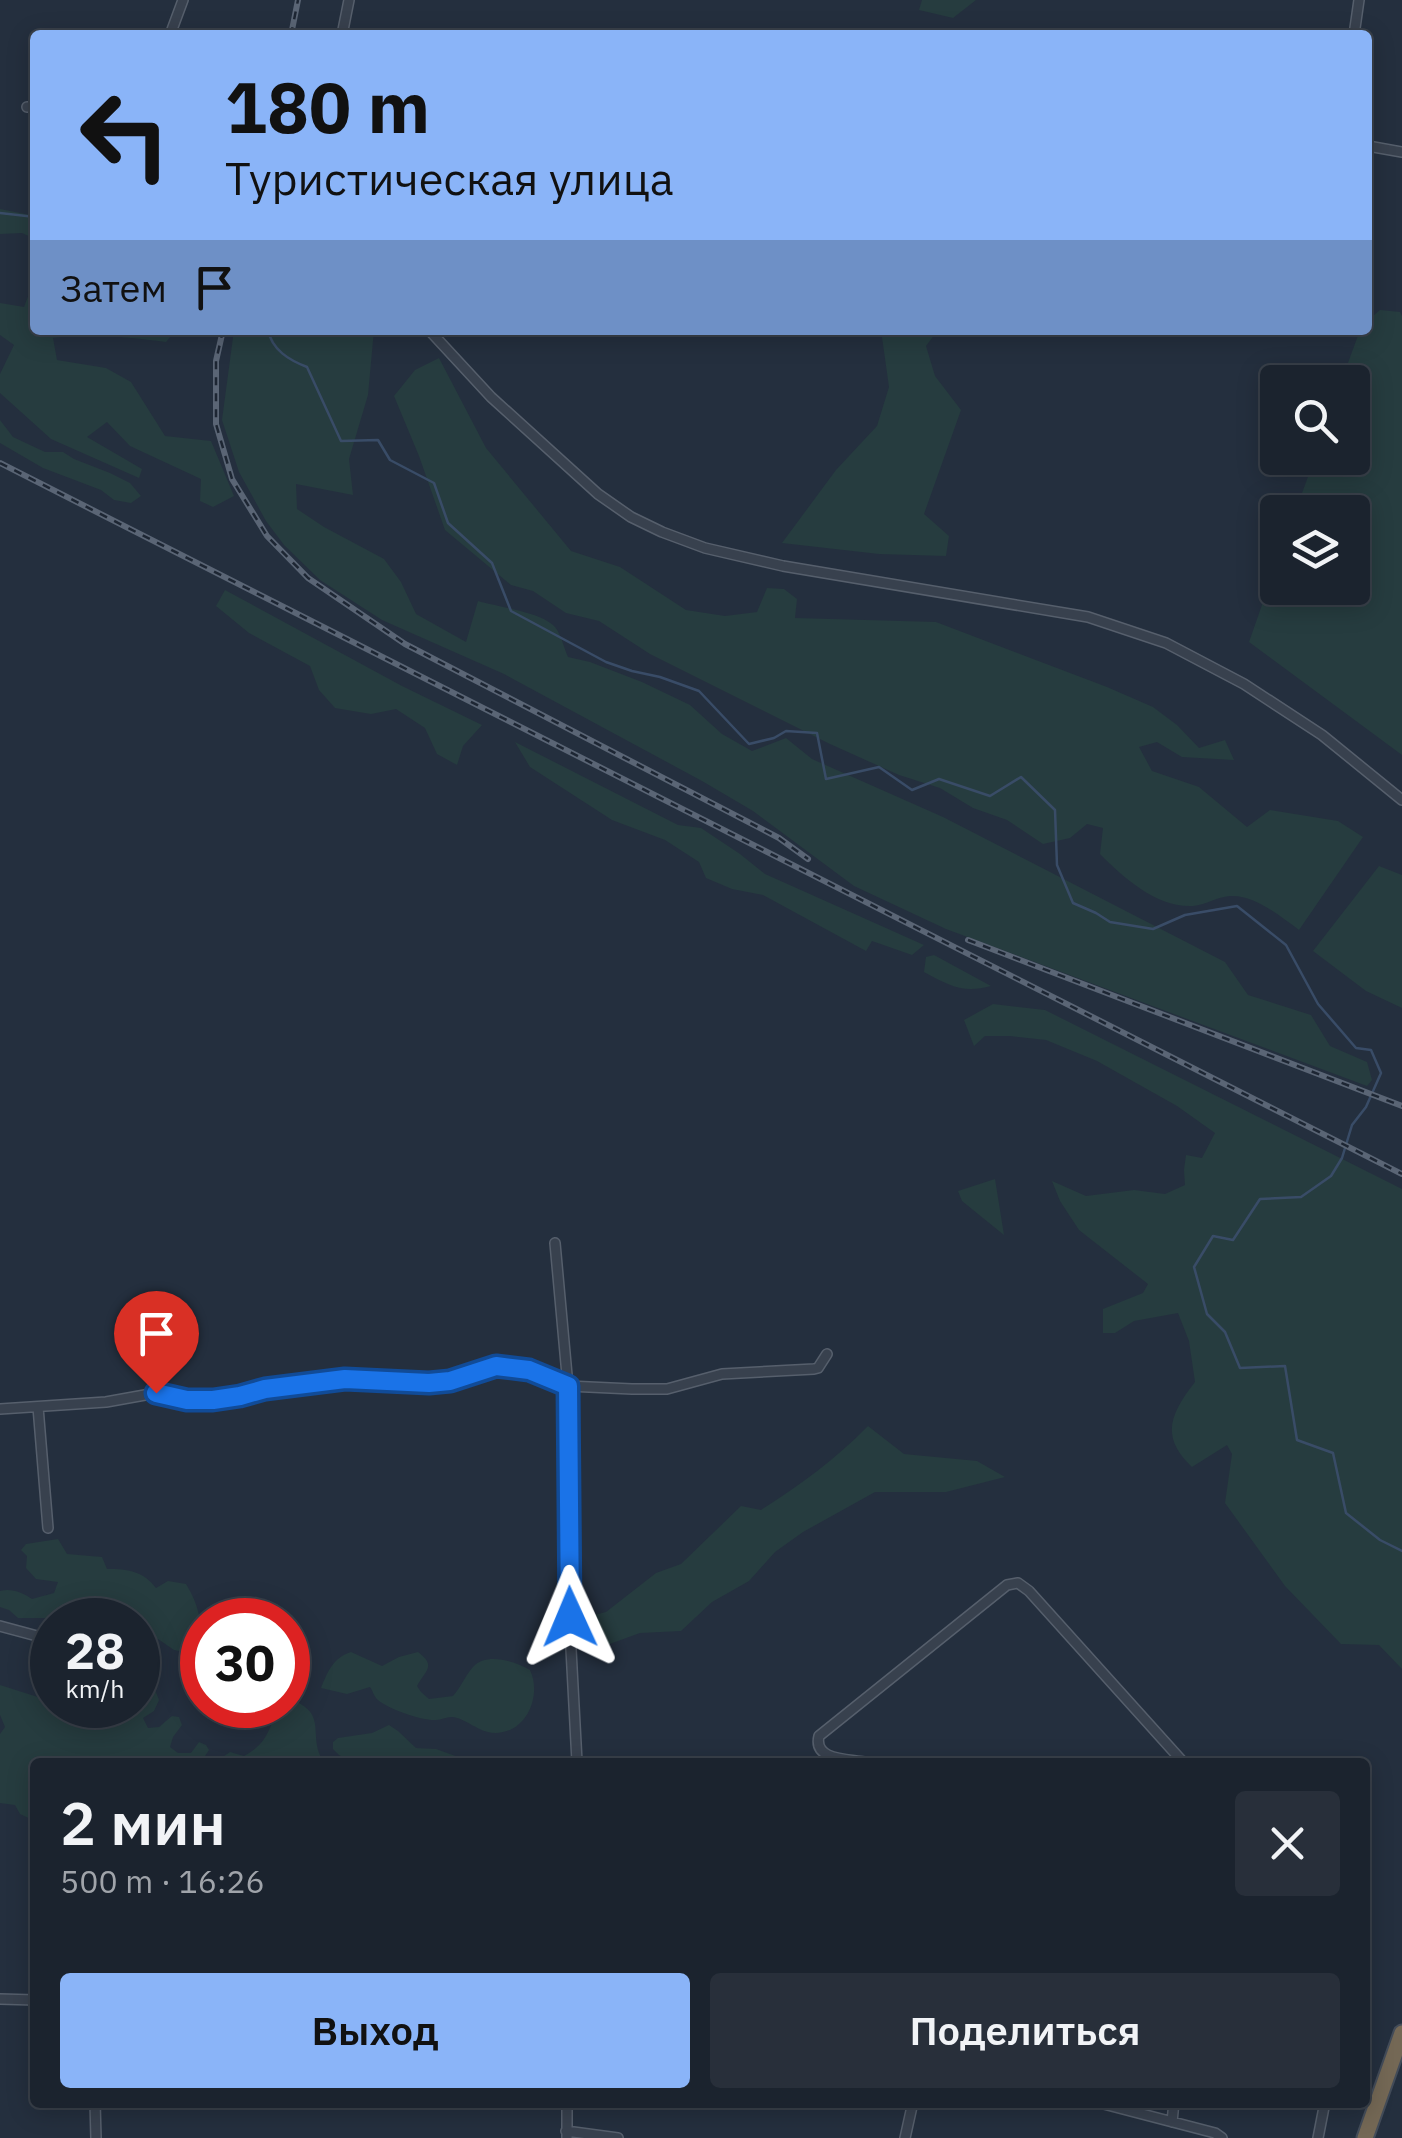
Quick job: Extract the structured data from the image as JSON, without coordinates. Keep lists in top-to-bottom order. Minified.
{"page":{"turn":["180 m","Туристическая улица"],"then":"Затем","speed":"28 km/h","limit":"30","heading":["2 мин","500 m · 16:26"],"buttons":["Выход","Поделиться"]}}
